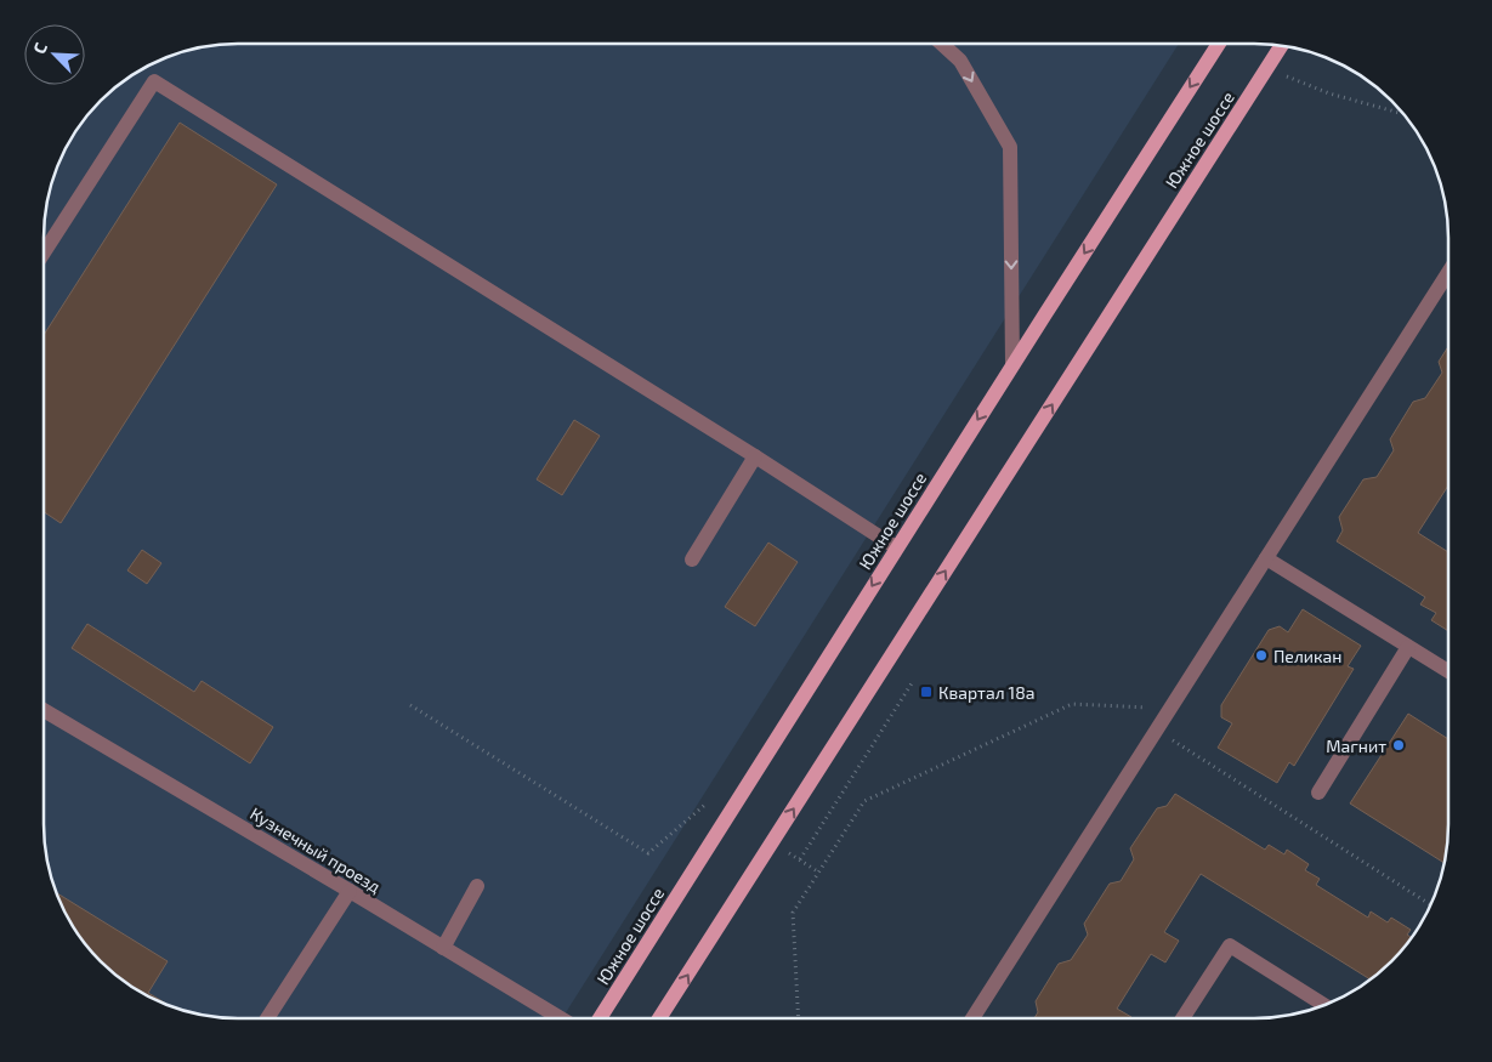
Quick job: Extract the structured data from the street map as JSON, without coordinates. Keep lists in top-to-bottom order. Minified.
{"streets":{"main road":["Южное шоссе"],"street":["Кузнечный проезд"]},"places":{"other":["Пеликан","Магнит"],"transit":["Квартал 18а"]},"north":"top left"}
